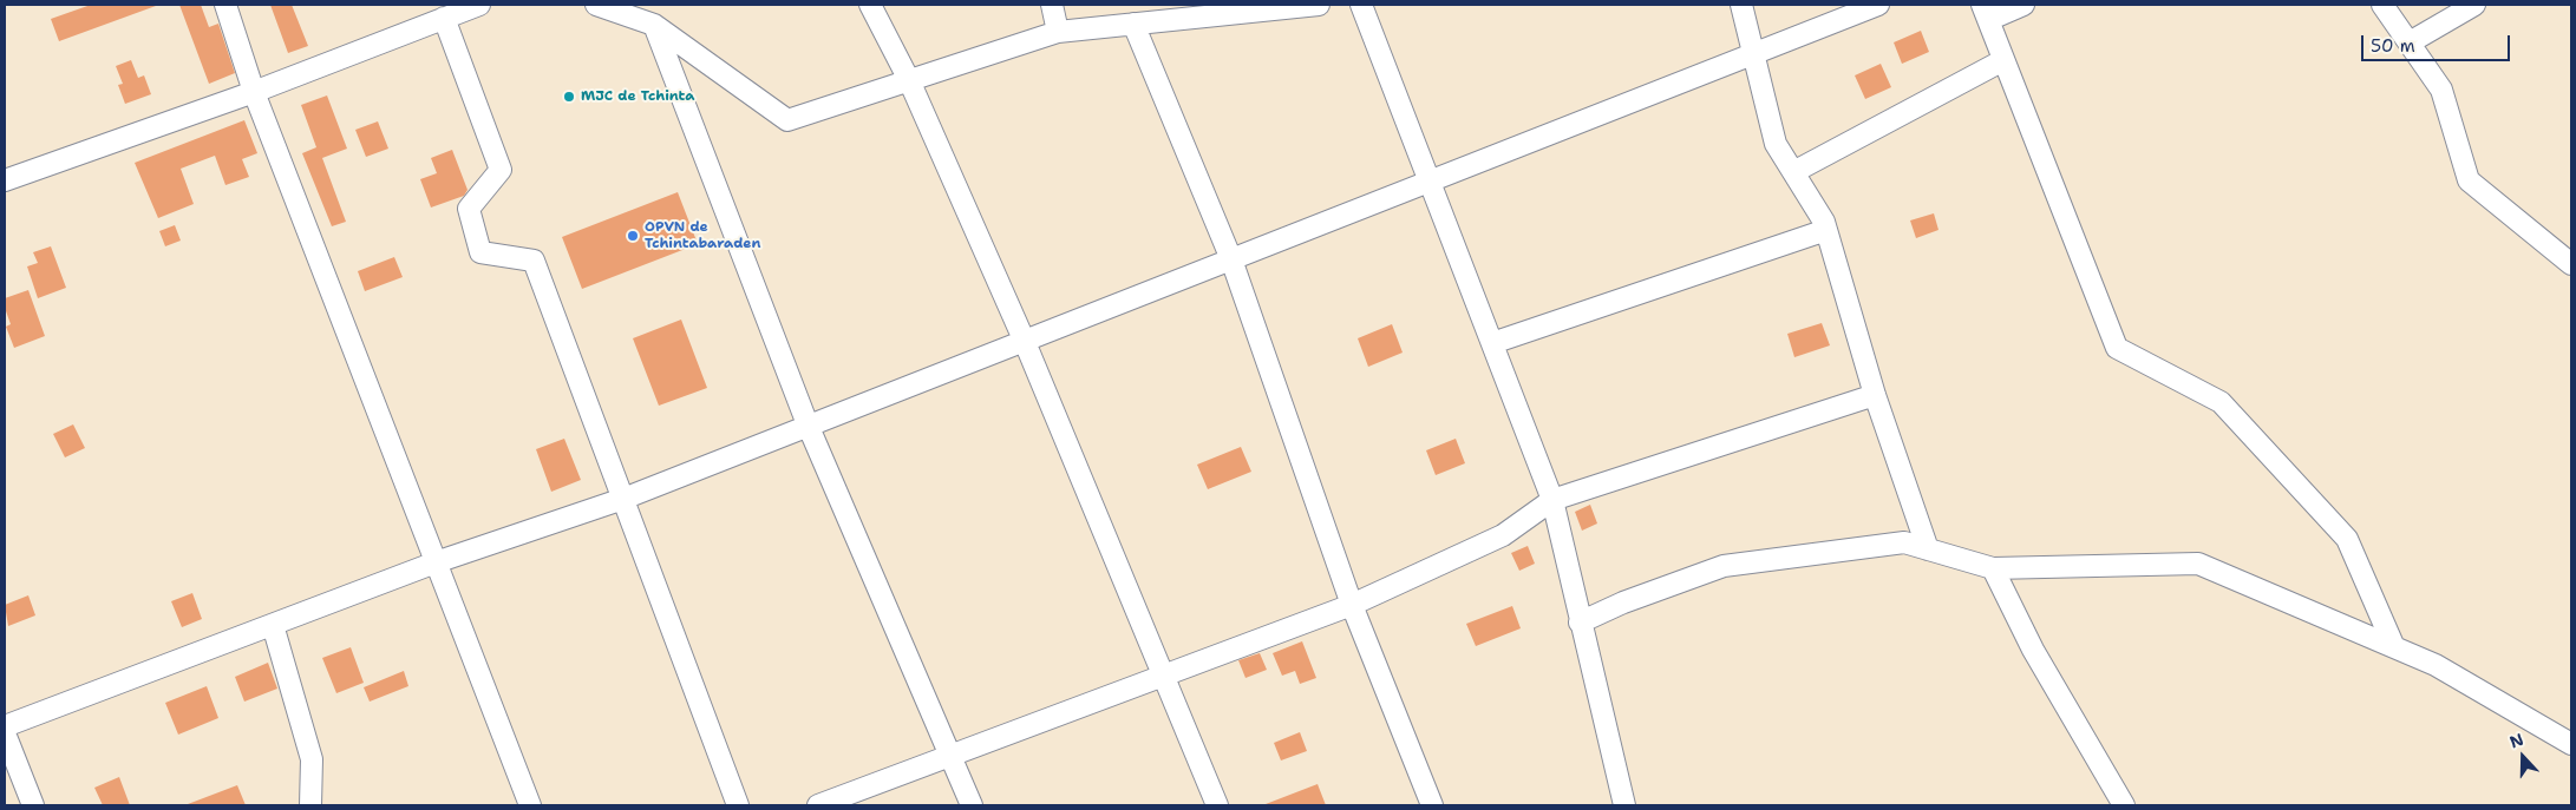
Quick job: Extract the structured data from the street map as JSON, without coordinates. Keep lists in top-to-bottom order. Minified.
{"places":["MJC de Tchinta","OPVN de Tchintabaraden"],"scale_bar":"50 m","north":"top"}
